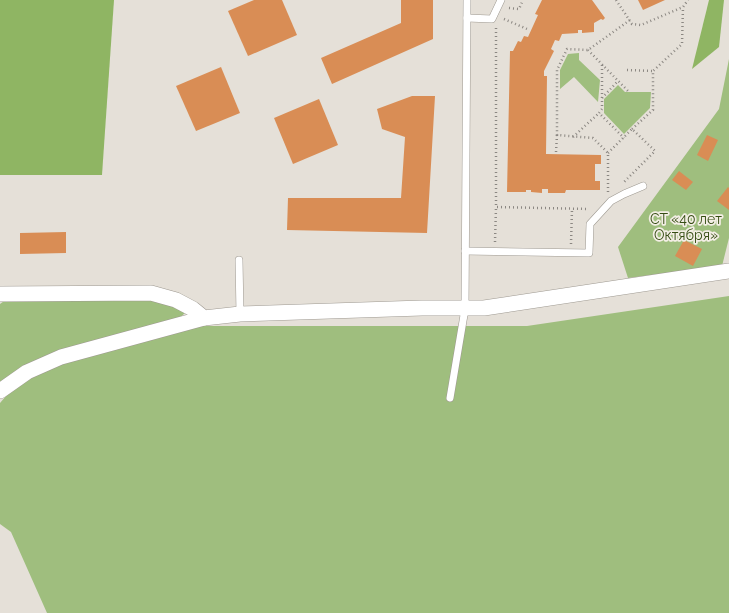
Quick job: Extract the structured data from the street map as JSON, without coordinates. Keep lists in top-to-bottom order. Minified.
{"parks":["СТ «40 лет Октября»"]}
